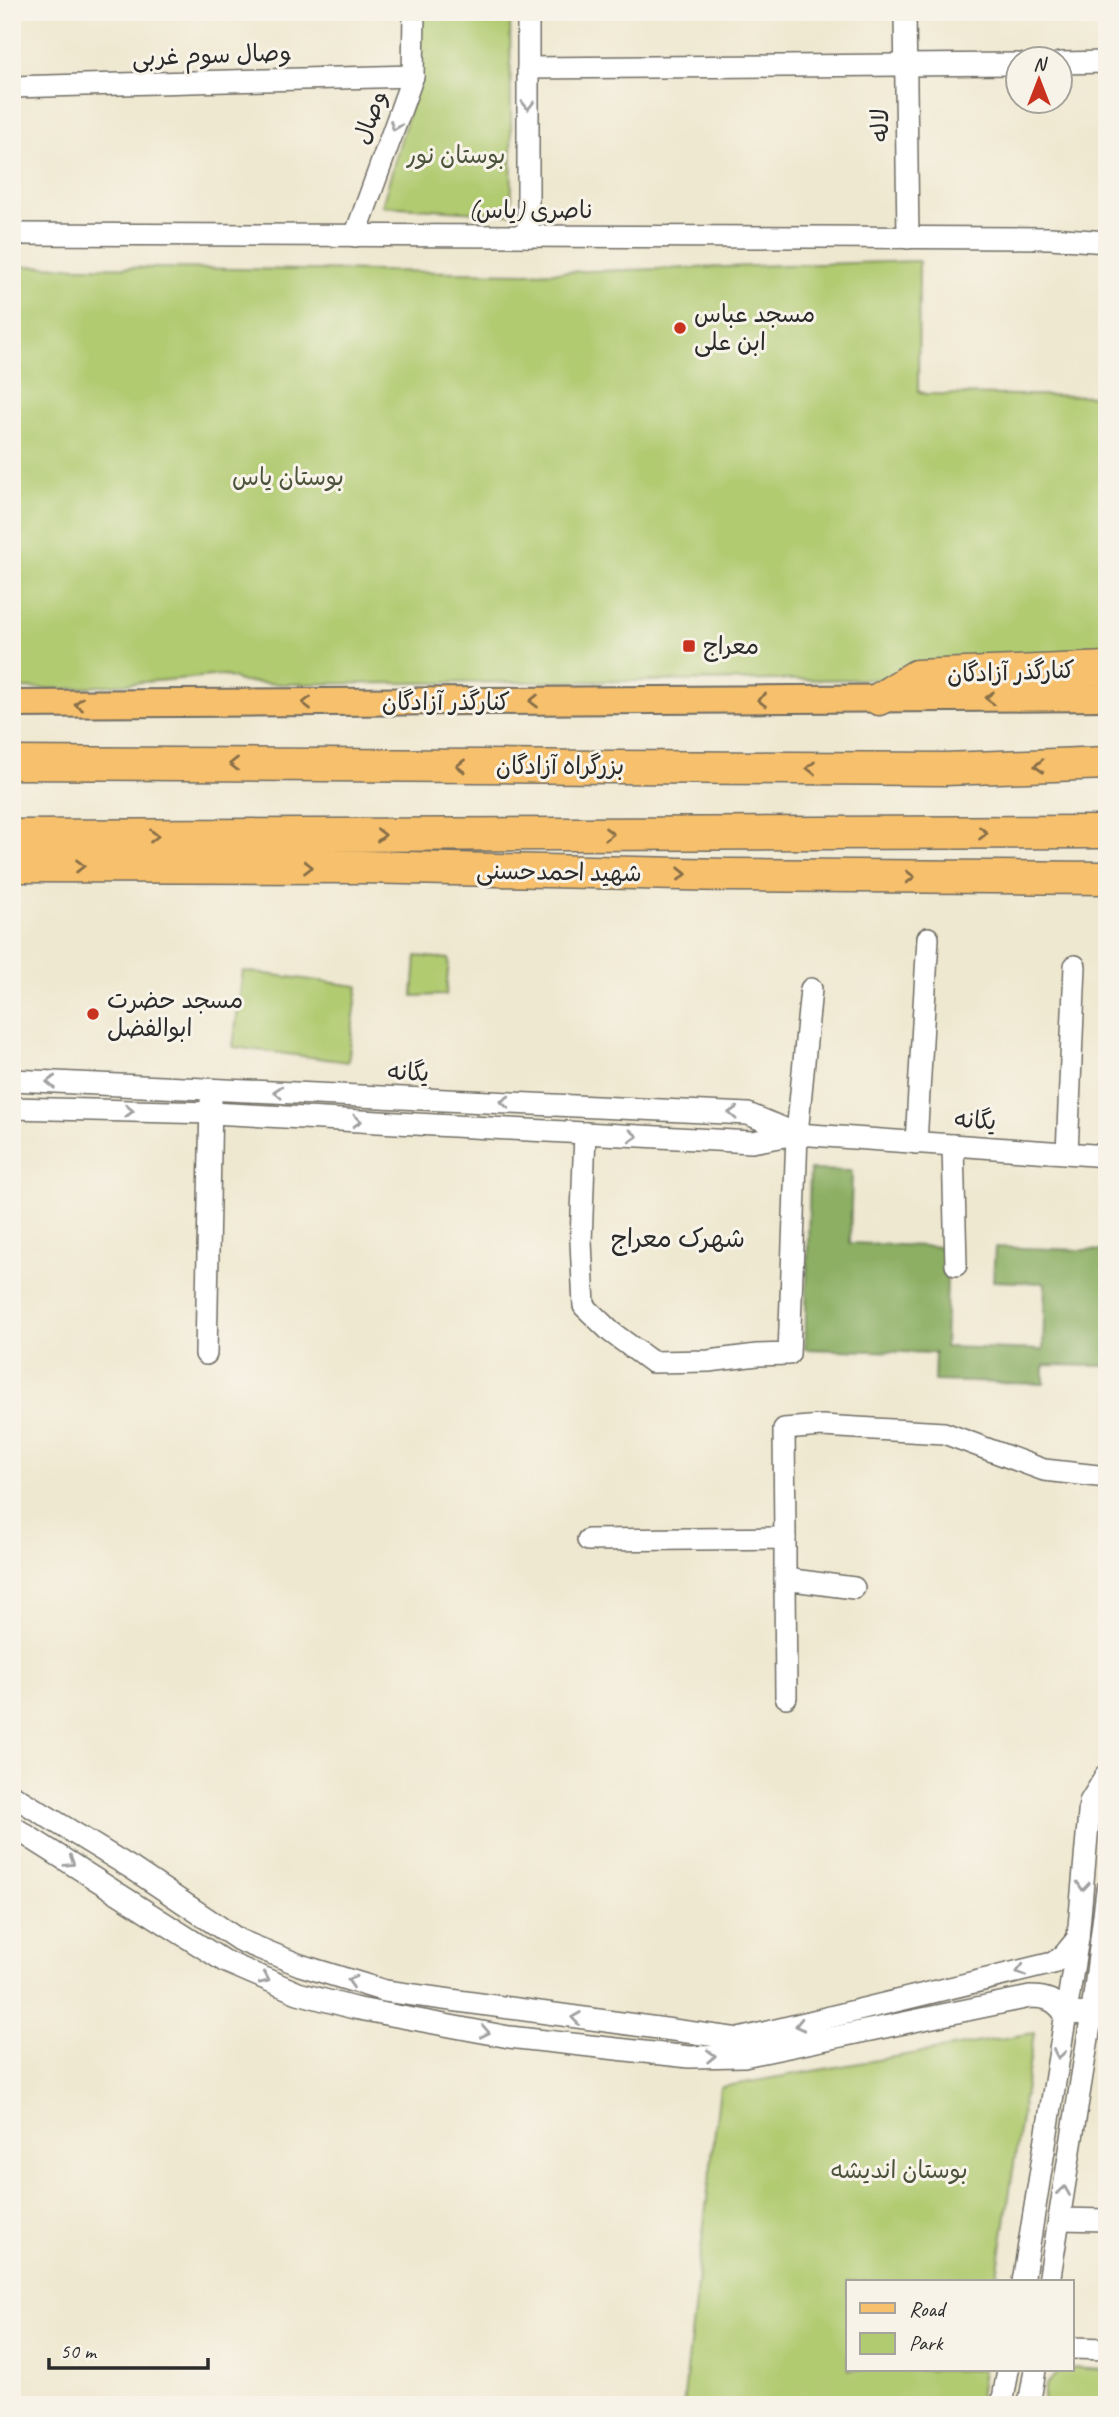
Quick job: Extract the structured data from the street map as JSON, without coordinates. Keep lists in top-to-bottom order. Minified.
{"streets":{"highway":["کنارگذر آزادگان","بزرگراه آزادگان","شهید احمدحسنی"],"street":["وصال سوم غربی","وصال","لاله","ناصری (یاس)","یگانه"]},"crossings":[["وصال سوم غربی","وصال"],["وصال","ناصری (یاس)"],["لاله","ناصری (یاس)"]],"districts":["شهرک معراج"],"parks":["بوستان نور","بوستان یاس","بوستان اندیشه"],"places":{"other":["مسجد عباس ابن علی","مسجد حضرت ابوالفضل"],"transit":["معراج"]},"legend":["Road","Park"],"scale_bar":"50 m","north":"top"}
